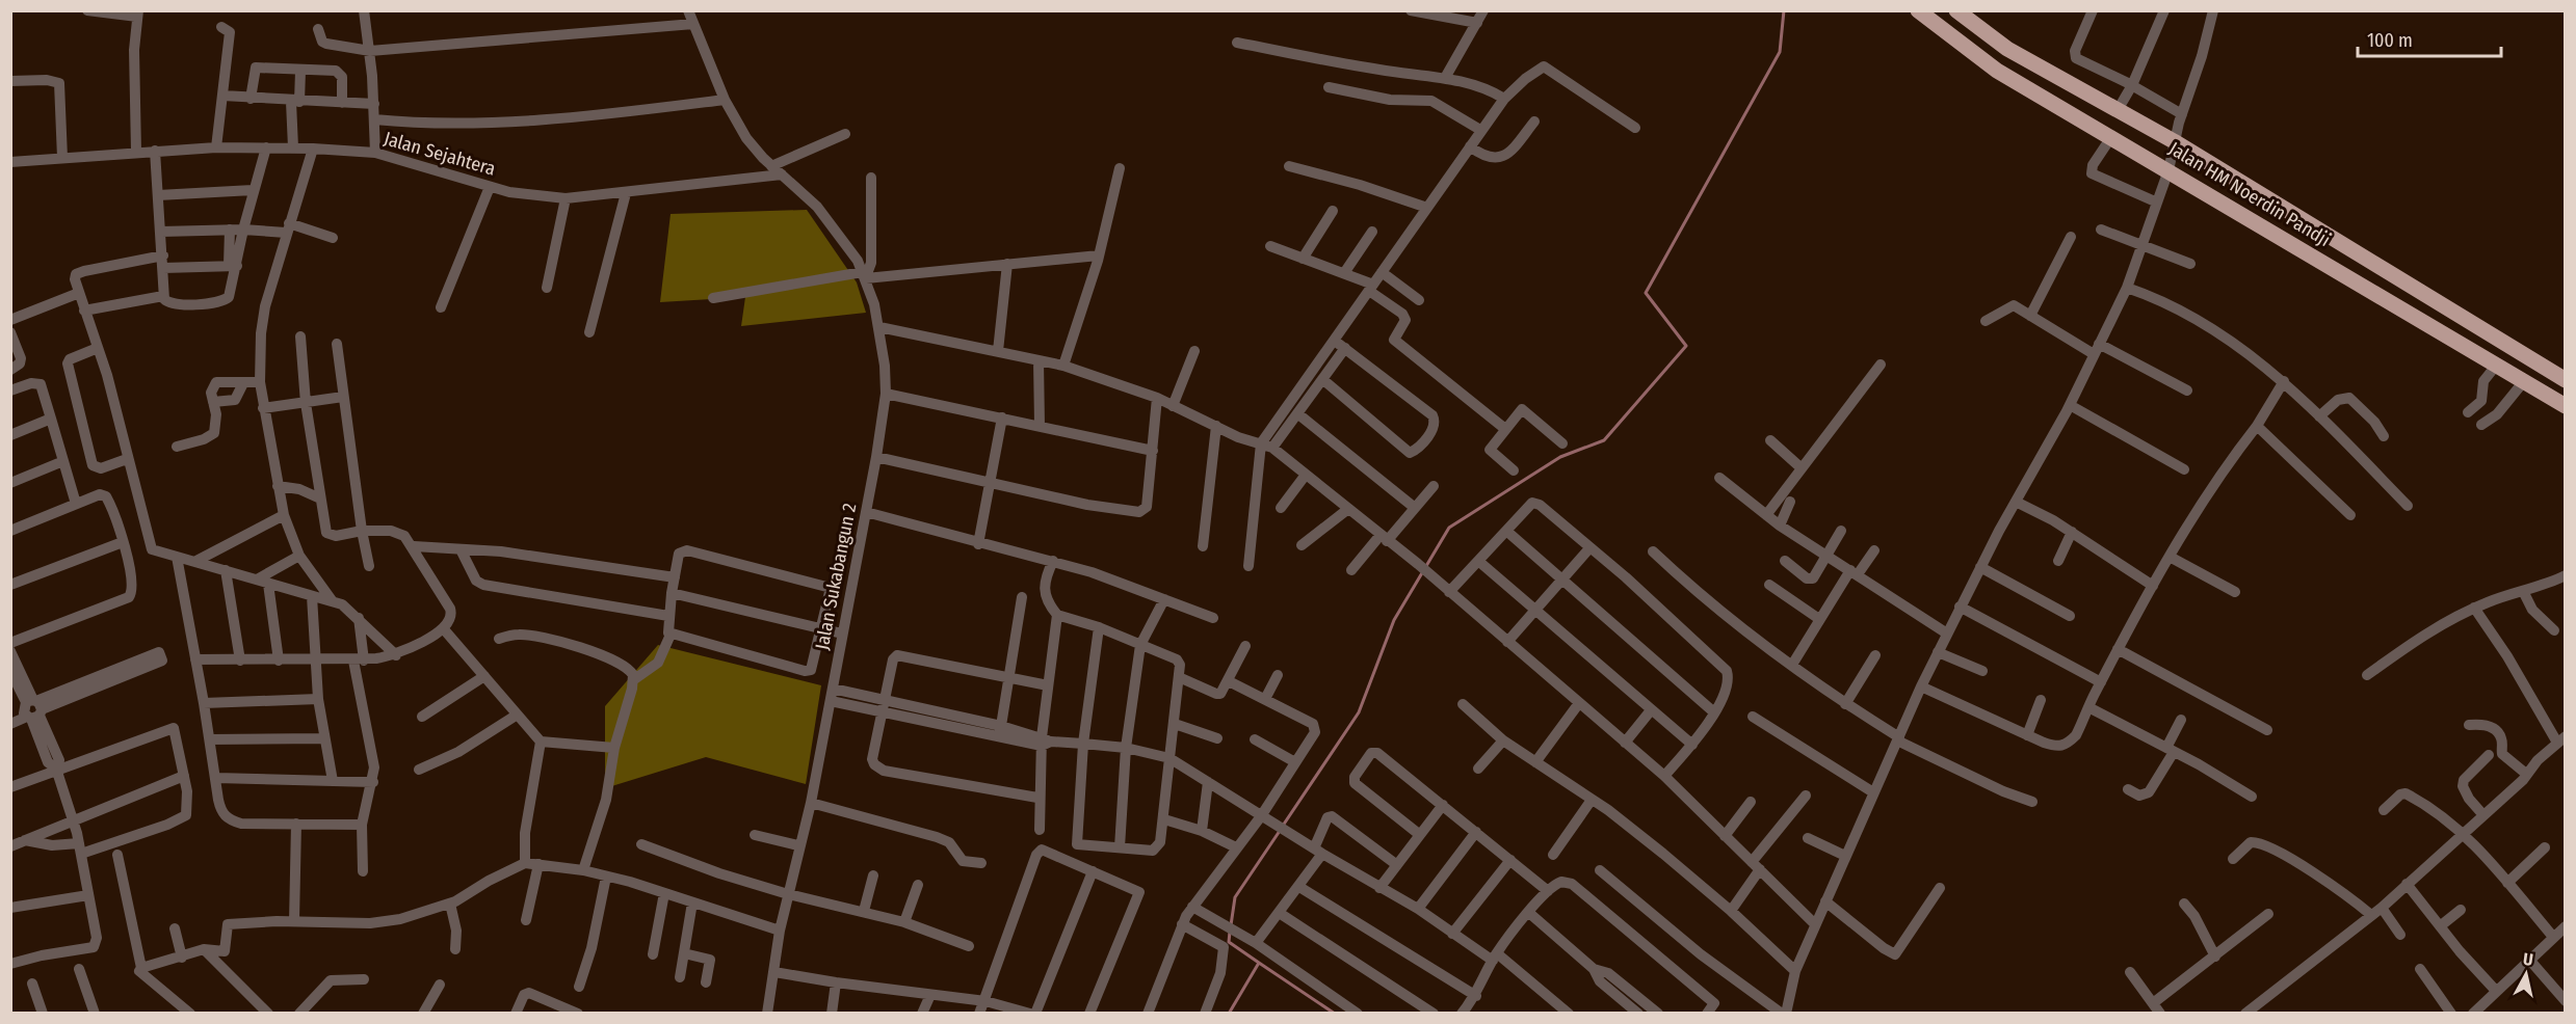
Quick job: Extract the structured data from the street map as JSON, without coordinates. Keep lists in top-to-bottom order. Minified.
{"streets":{"main road":["Jalan HM Noerdin Pandji"],"street":["Jalan Sejahtera","Jalan Sukabangun 2"]},"crossings":[["Jalan Sejahtera","Jalan Sukabangun 2"]],"scale_bar":"100 m","north":"top"}
